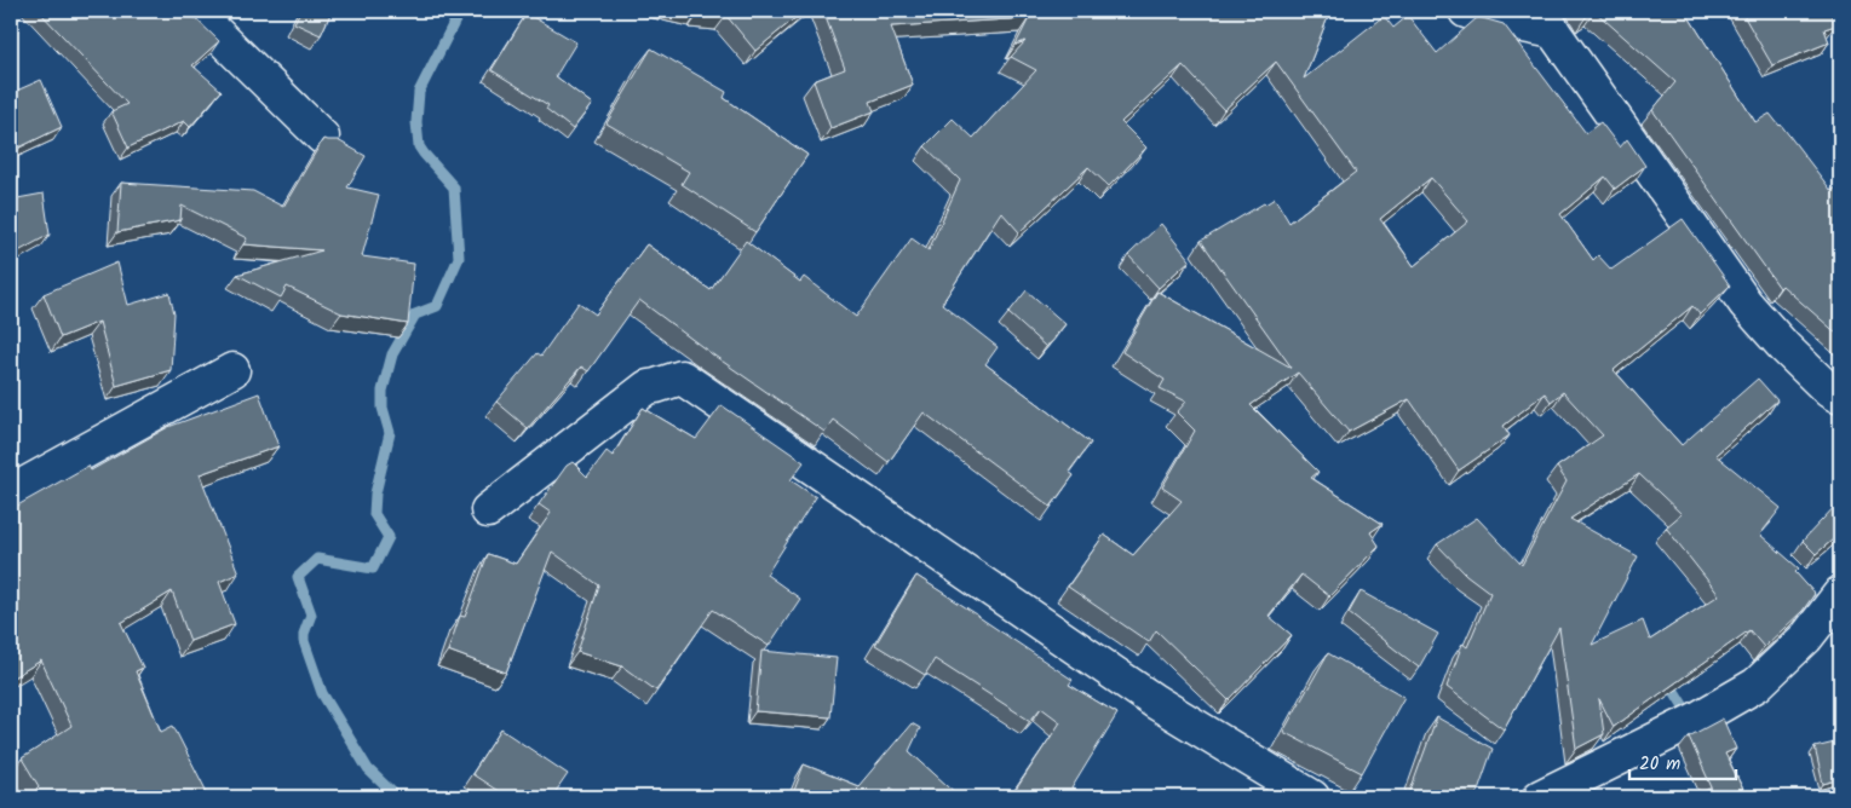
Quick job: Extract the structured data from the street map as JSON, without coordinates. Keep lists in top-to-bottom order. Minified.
{"scale_bar":"20 m"}
